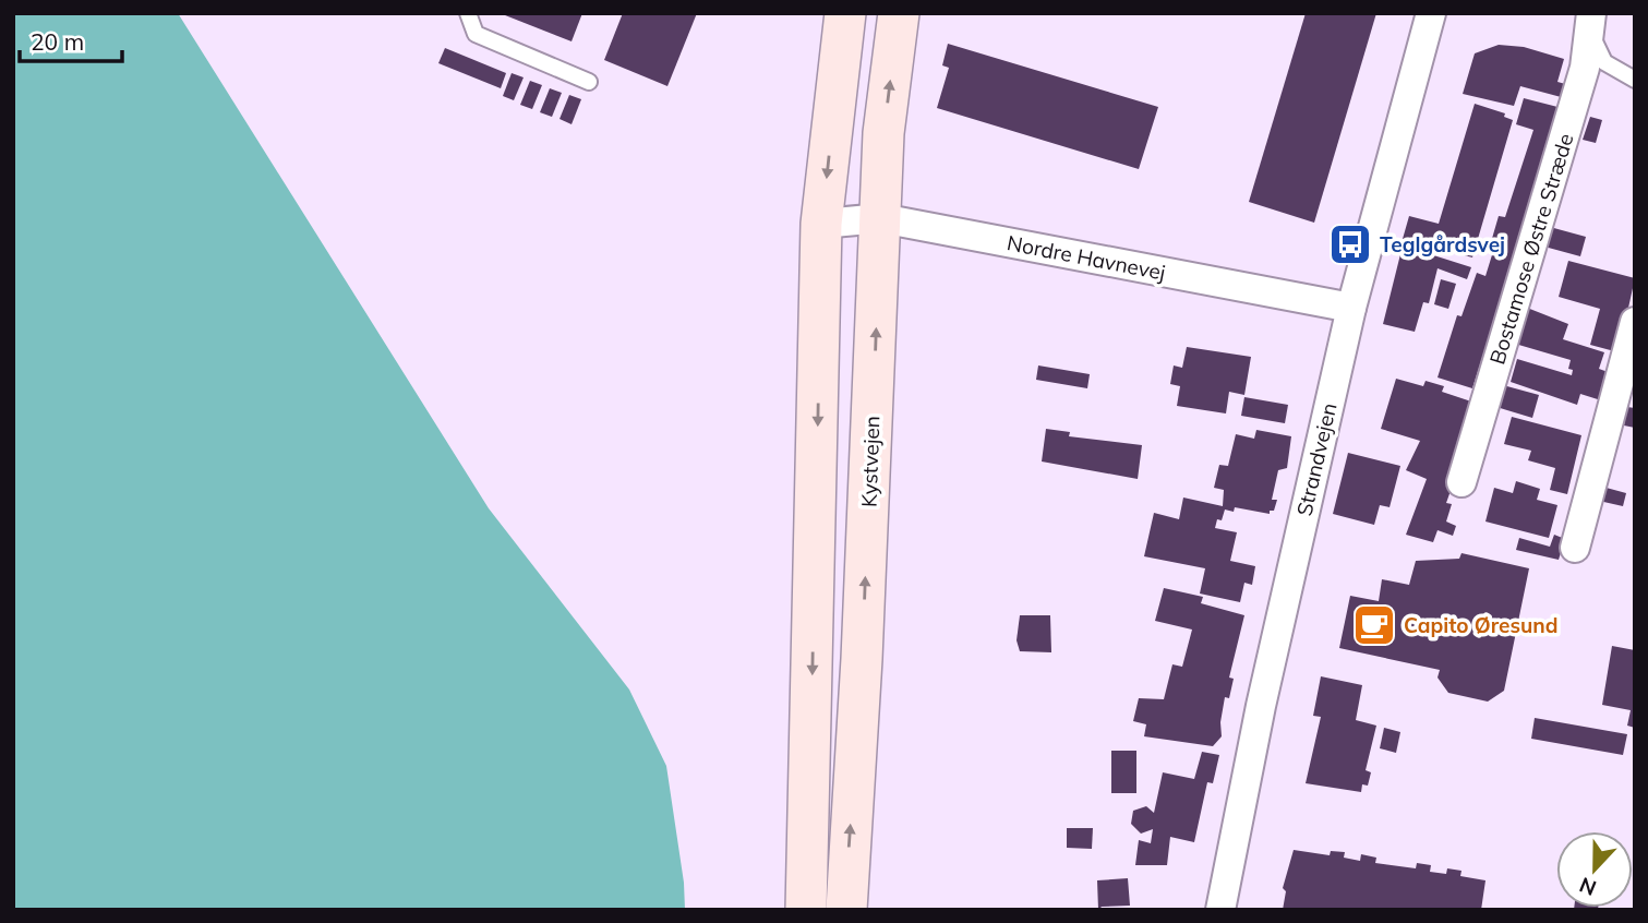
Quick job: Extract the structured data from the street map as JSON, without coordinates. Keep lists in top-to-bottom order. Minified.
{"streets":{"main road":["Kystvejen"],"street":["Bostamose Østre Stræde","Nordre Havnevej","Strandvejen"]},"crossings":[["Nordre Havnevej","Strandvejen"],["Nordre Havnevej","Kystvejen"]],"places":{"bus stop":["Teglgårdsvej"],"cafe":["Capito Øresund"]},"scale_bar":"20 m","north":"bottom"}
